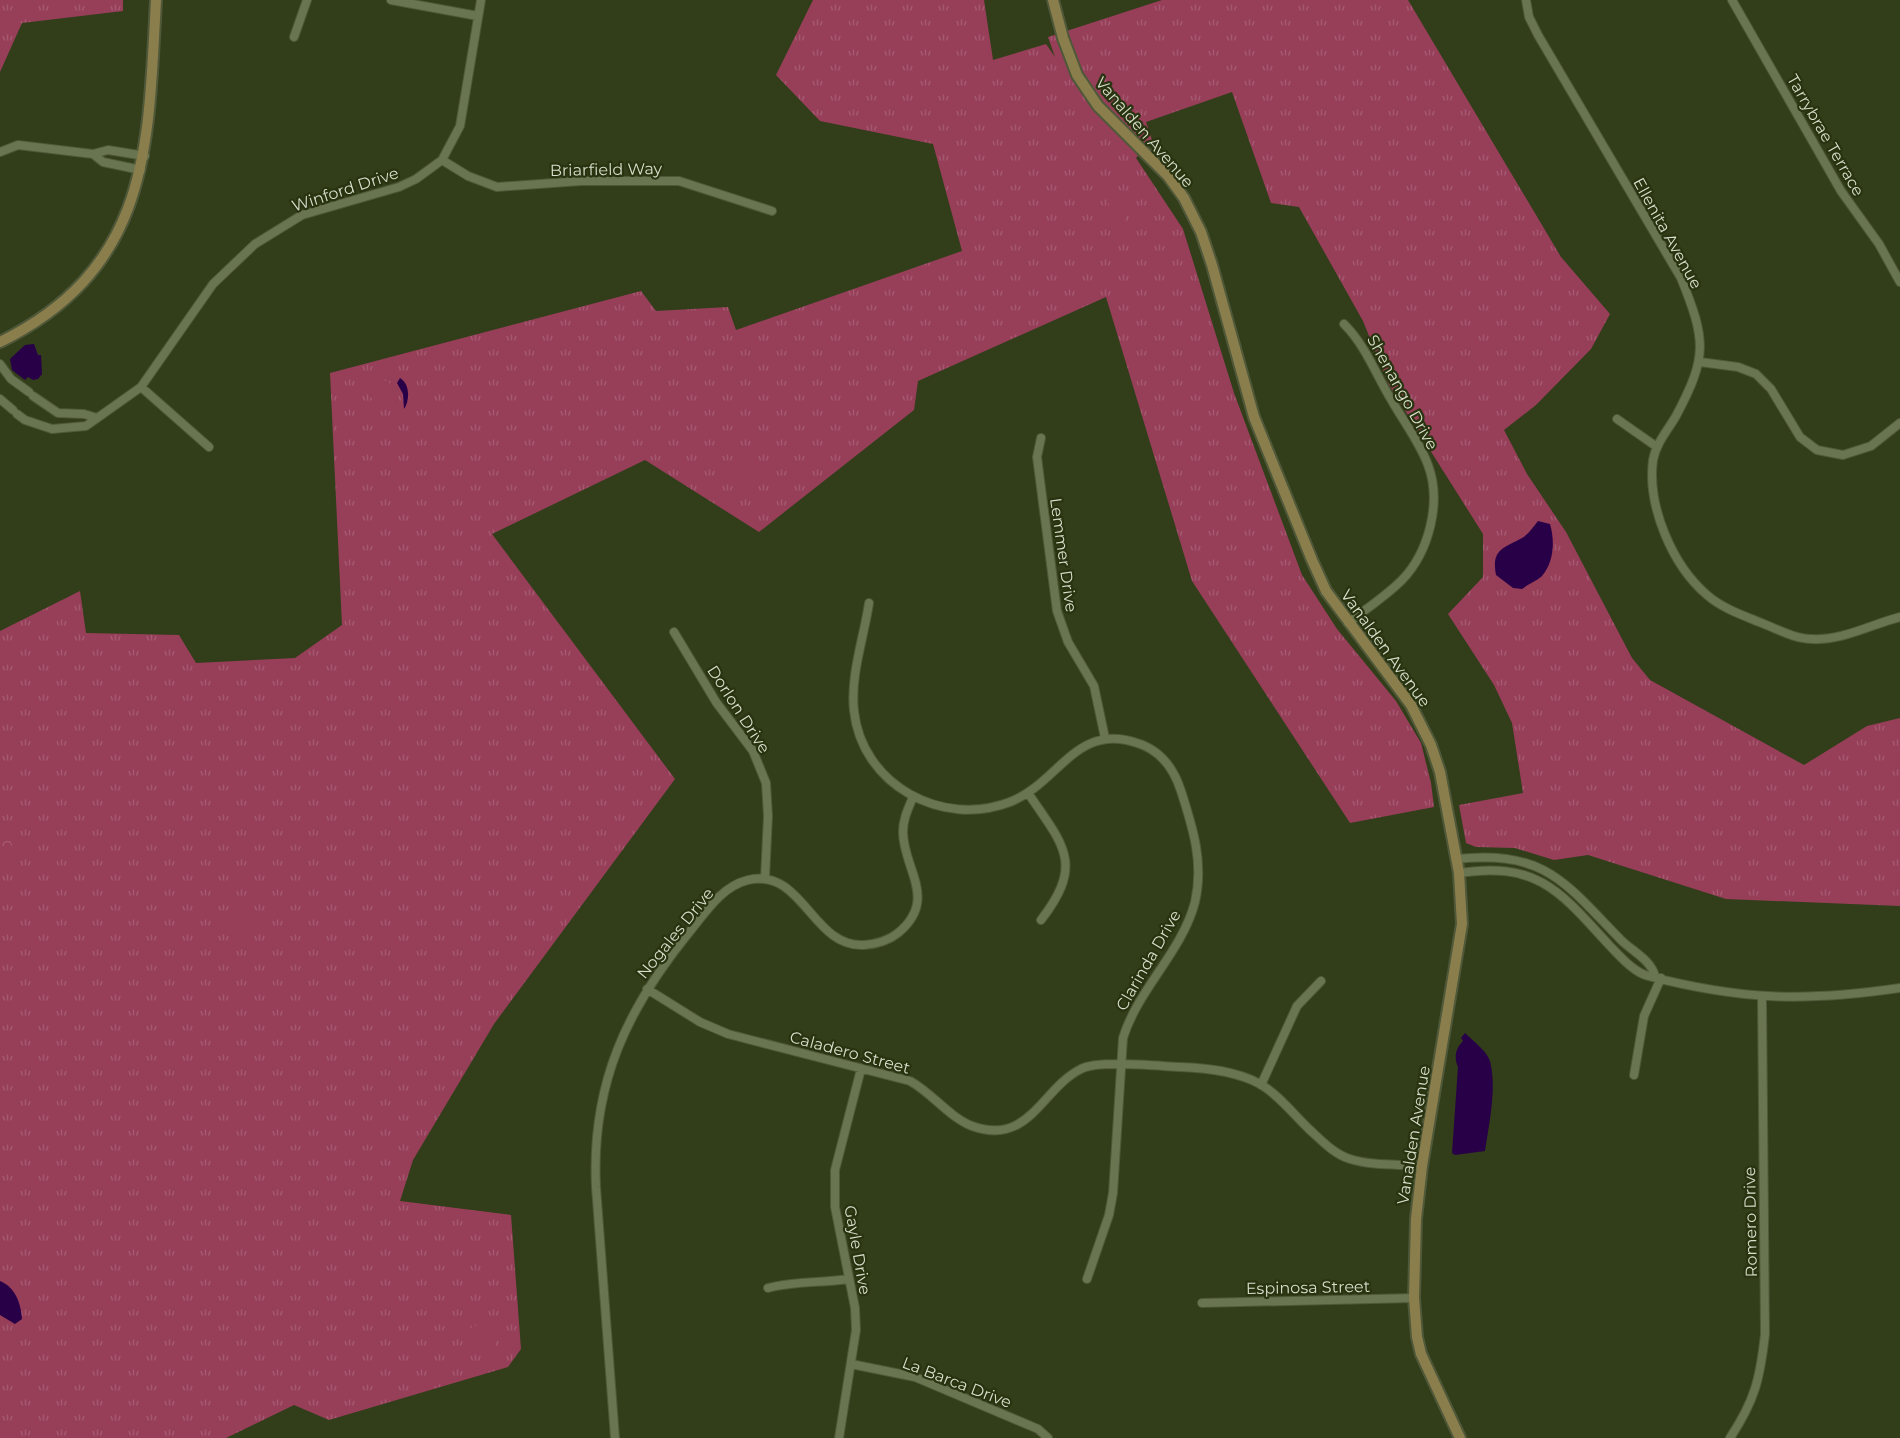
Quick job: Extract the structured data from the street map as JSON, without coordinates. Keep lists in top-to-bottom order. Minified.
{"streets":{"main road":["Vanalden Avenue"],"street":["Tarrybrae Terrace","Briarfield Way","Winford Drive","Ellenita Avenue","Shenango Drive","Lemmer Drive","Dorlon Drive","Nogales Drive","Clarinda Drive","Caladero Street","Romero Drive","Gayle Drive","Espinosa Street","La Barca Drive"]},"crossings":[["Vanalden Avenue","Shenango Drive"],["Vanalden Avenue","Caladero Street"],["Vanalden Avenue","Espinosa Street"],["Briarfield Way","Winford Drive"],["Lemmer Drive","Clarinda Drive"],["Dorlon Drive","Nogales Drive"],["Nogales Drive","Caladero Street"],["Clarinda Drive","Caladero Street"],["Caladero Street","Gayle Drive"],["Gayle Drive","La Barca Drive"]]}
